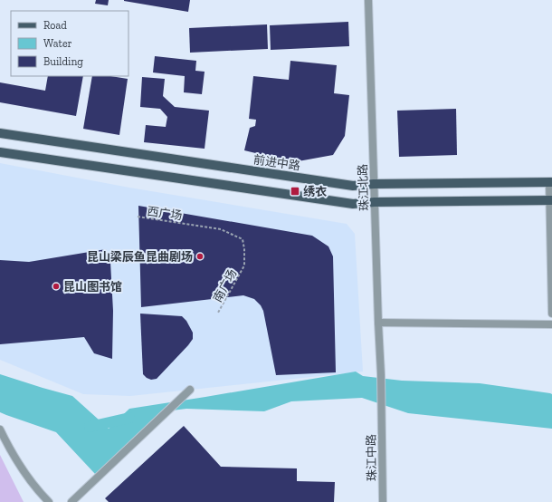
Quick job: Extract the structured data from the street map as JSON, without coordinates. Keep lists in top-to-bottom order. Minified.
{"streets":{"main road":["前进中路"],"street":["珠江北路","珠江中路"],"path":["西广场","南广场"]},"crossings":[["前进中路","珠江北路"],["珠江北路","珠江中路"],["西广场","南广场"]],"places":{"transit":["绣衣"],"other":["昆山梁辰鱼昆曲剧场","昆山图书馆"]},"legend":["Road","Water","Building"]}
